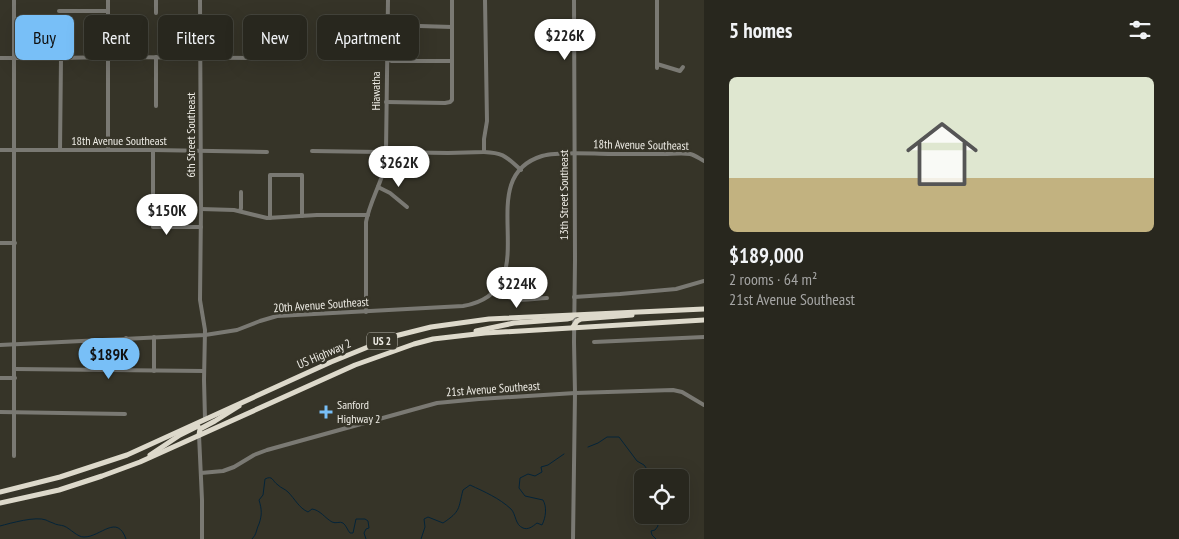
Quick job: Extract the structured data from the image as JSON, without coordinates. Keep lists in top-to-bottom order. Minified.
{"streets":{"highway":["US 2","US Highway 2"],"street":["Hiawatha","6th Street Southeast","18th Avenue Southeast","13th Street Southeast","20th Avenue Southeast","21st Avenue Southeast"]},"crossings":[["Hiawatha","20th Avenue Southeast"],["6th Street Southeast","18th Avenue Southeast"],["6th Street Southeast","20th Avenue Southeast"],["6th Street Southeast","US Highway 2"],["18th Avenue Southeast","13th Street Southeast"],["13th Street Southeast","US Highway 2"],["13th Street Southeast","21st Avenue Southeast"]],"places":{"health":["Sanford Highway 2"]},"page":{"heading":"5 homes","chip":["Buy","Rent","Filters","New","Apartment"],"price":["$226K","$262K","$150K","$224K","$189K"],"list":[{"name":"$189,000","note":"2 rooms · 64 m² · 21st Avenue Southeast"}]}}
